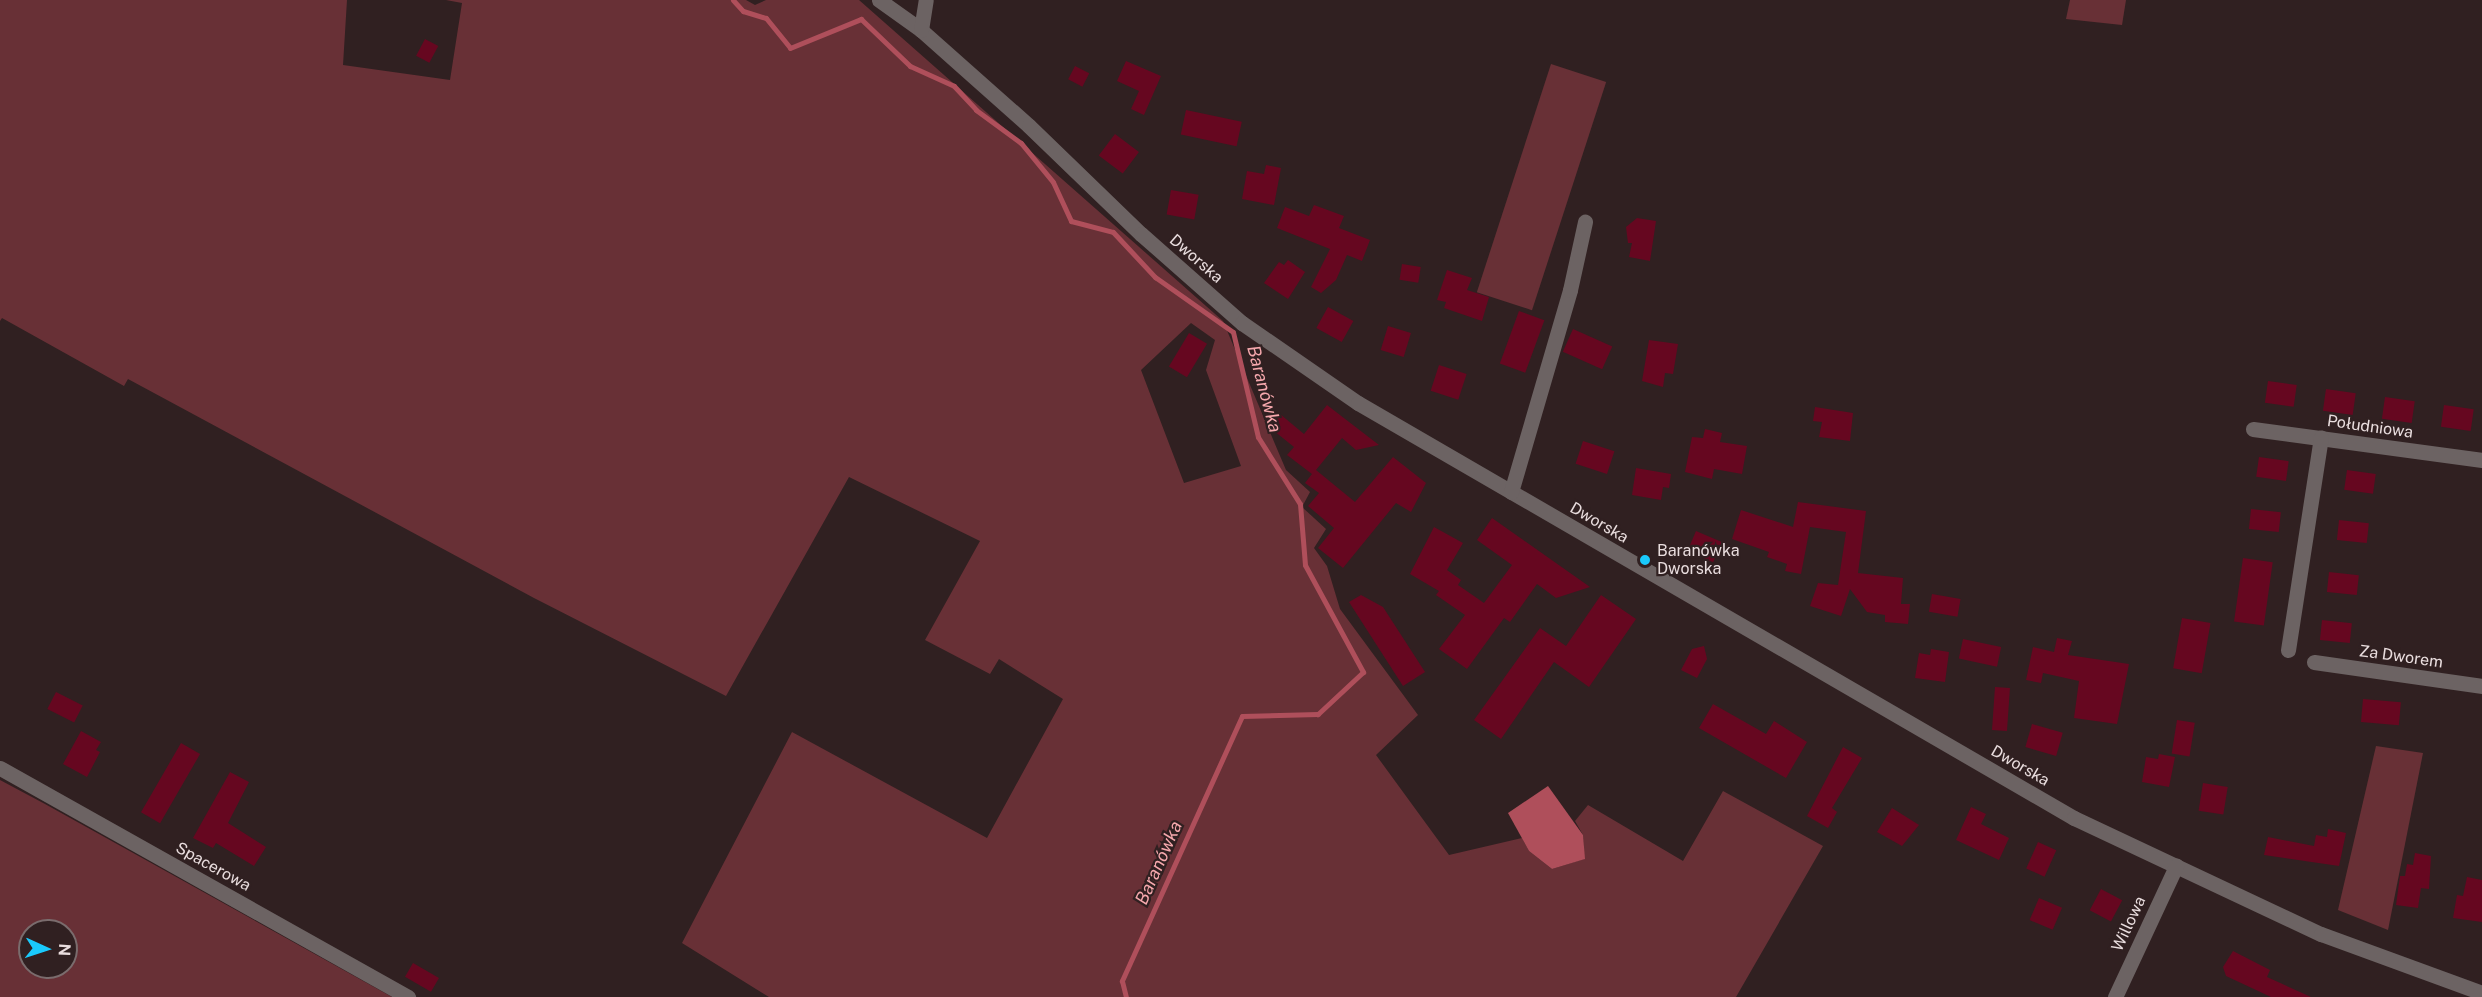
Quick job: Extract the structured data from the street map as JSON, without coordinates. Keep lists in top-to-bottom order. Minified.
{"streets":{"street":["Dworska","Południowa","Za Dworem","Spacerowa","Willowa"]},"crossings":[["Dworska","Willowa"]],"water":["Baranówka"],"places":["Baranówka Dworska"],"north":"right"}
